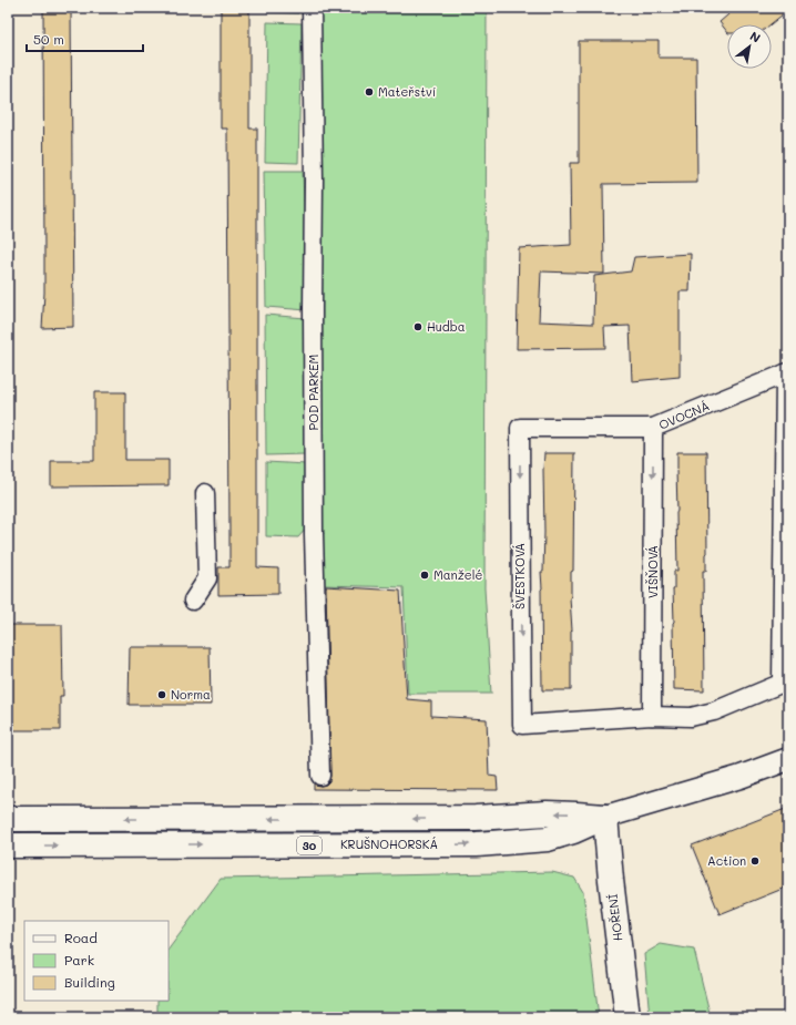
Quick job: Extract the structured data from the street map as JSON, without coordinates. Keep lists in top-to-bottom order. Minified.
{"streets":{"main road":["KRUŠNOHORSKÁ","30","HOŘENÍ"],"street":["POD PARKEM","OVOCNÁ","VIŠŇOVÁ","ŠVESTKOVÁ"]},"crossings":[["OVOCNÁ","VIŠŇOVÁ"],["OVOCNÁ","ŠVESTKOVÁ"],["VIŠŇOVÁ","ŠVESTKOVÁ"],["KRUŠNOHORSKÁ","HOŘENÍ"]],"places":["Mateřství","Hudba","Manželé","Norma","Action"],"legend":["Road","Park","Building"],"scale_bar":"50 m","north":"top right"}
